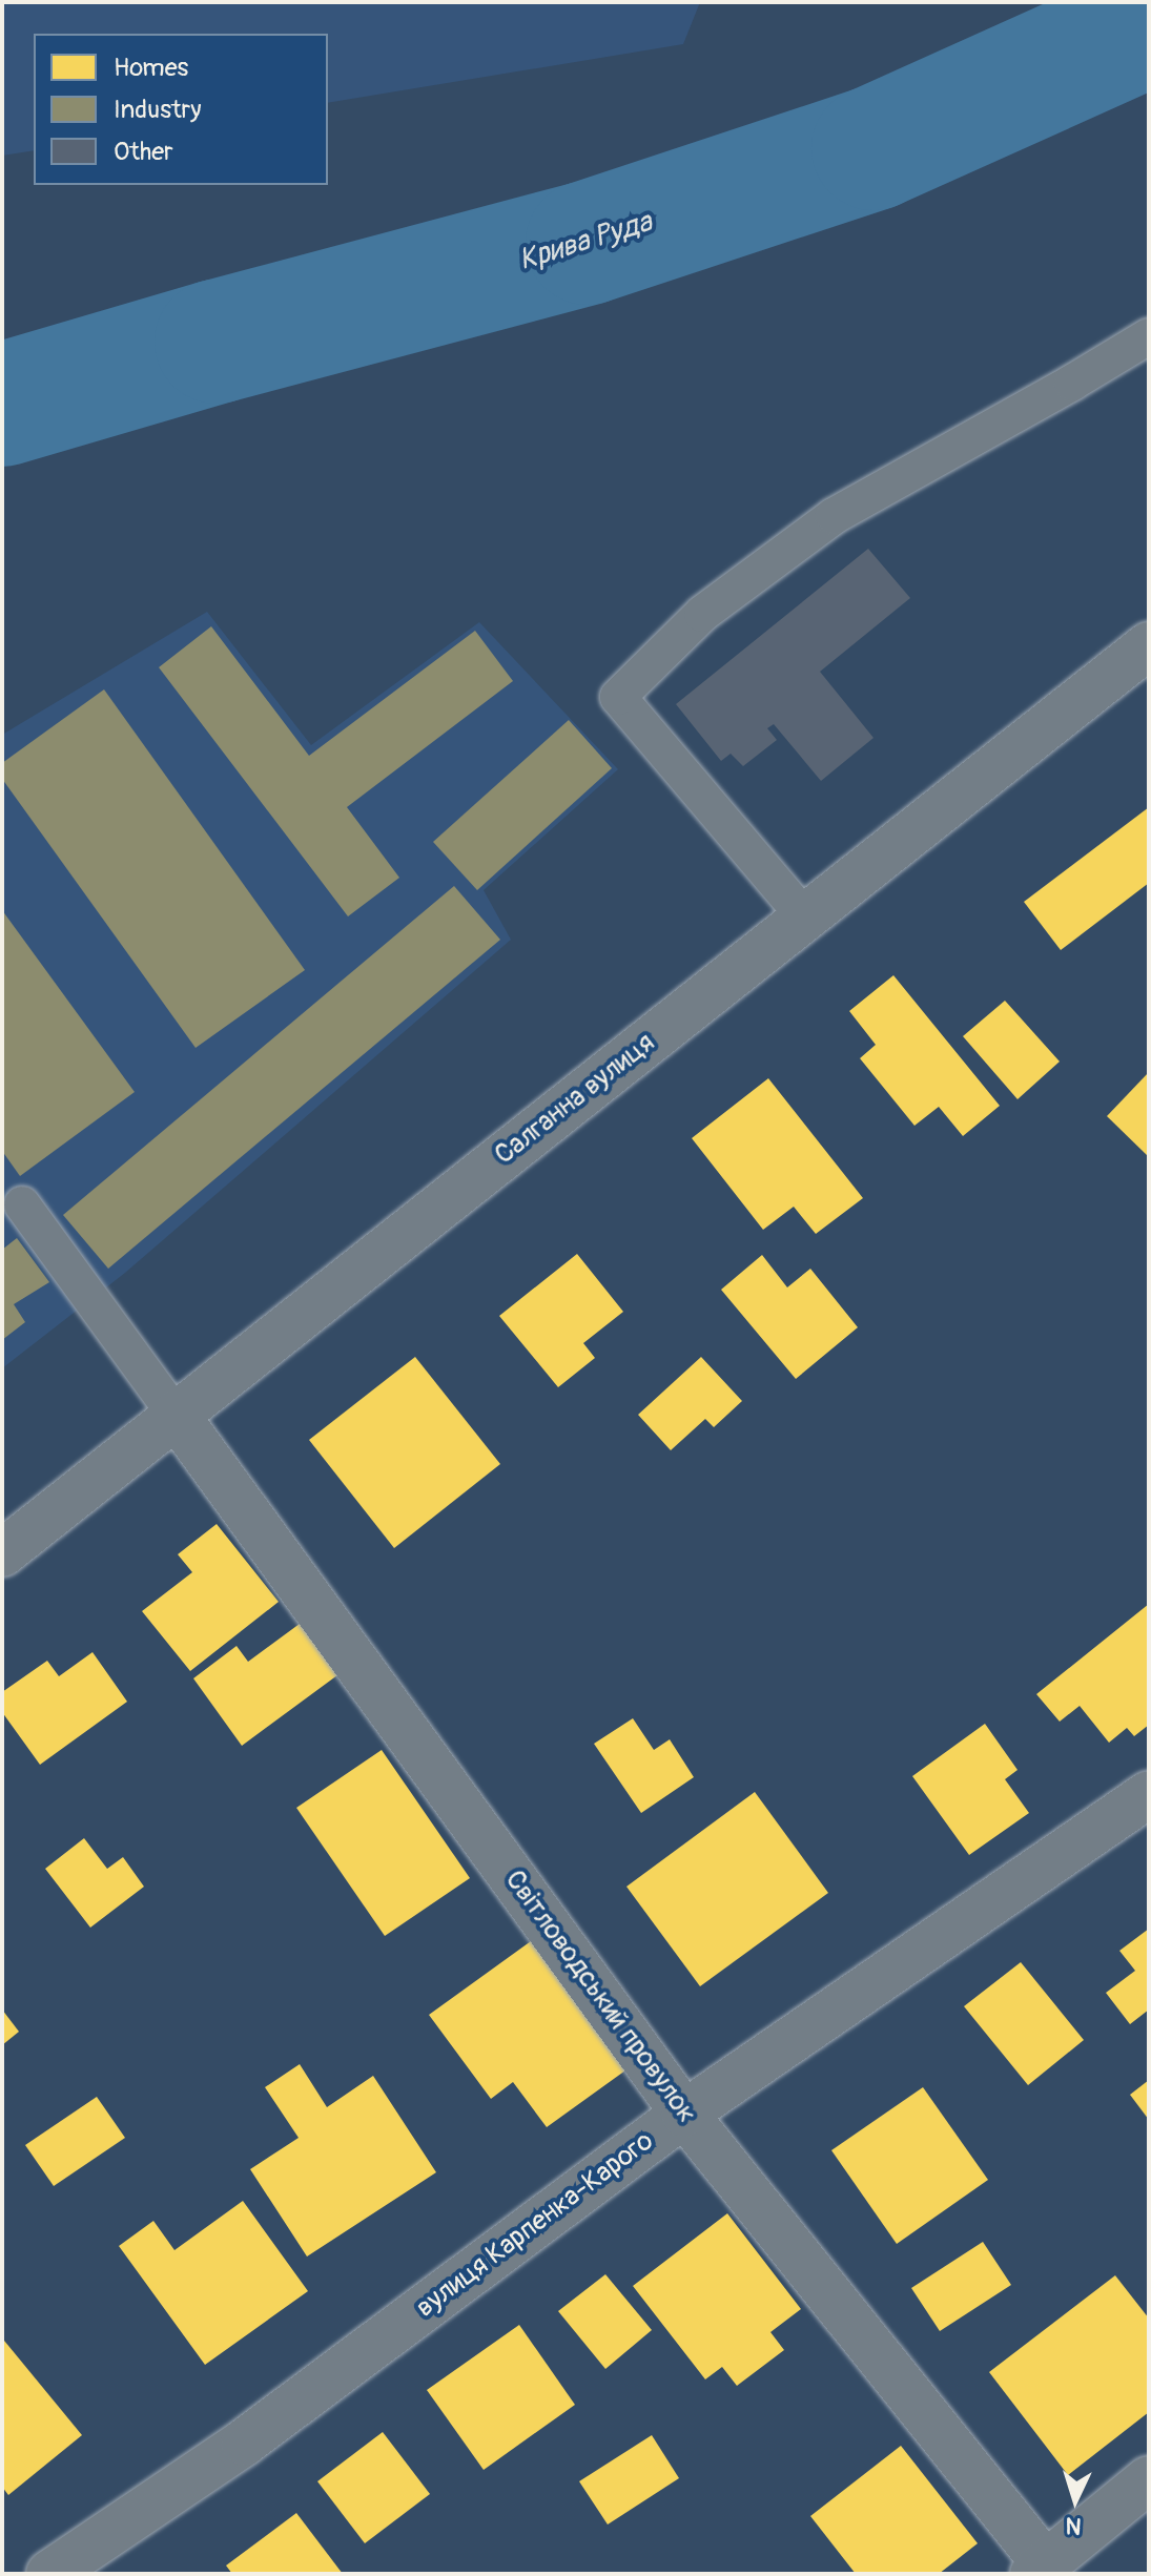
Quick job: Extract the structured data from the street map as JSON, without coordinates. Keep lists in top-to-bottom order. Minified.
{"streets":{"street":["Салганна вулиця","Світловодський провулок","вулиця Карпенка-Карого"]},"crossings":[["Салганна вулиця","Світловодський провулок"],["Світловодський провулок","вулиця Карпенка-Карого"]],"water":["Крива Руда"],"legend":["Homes","Industry","Other"],"north":"bottom"}
